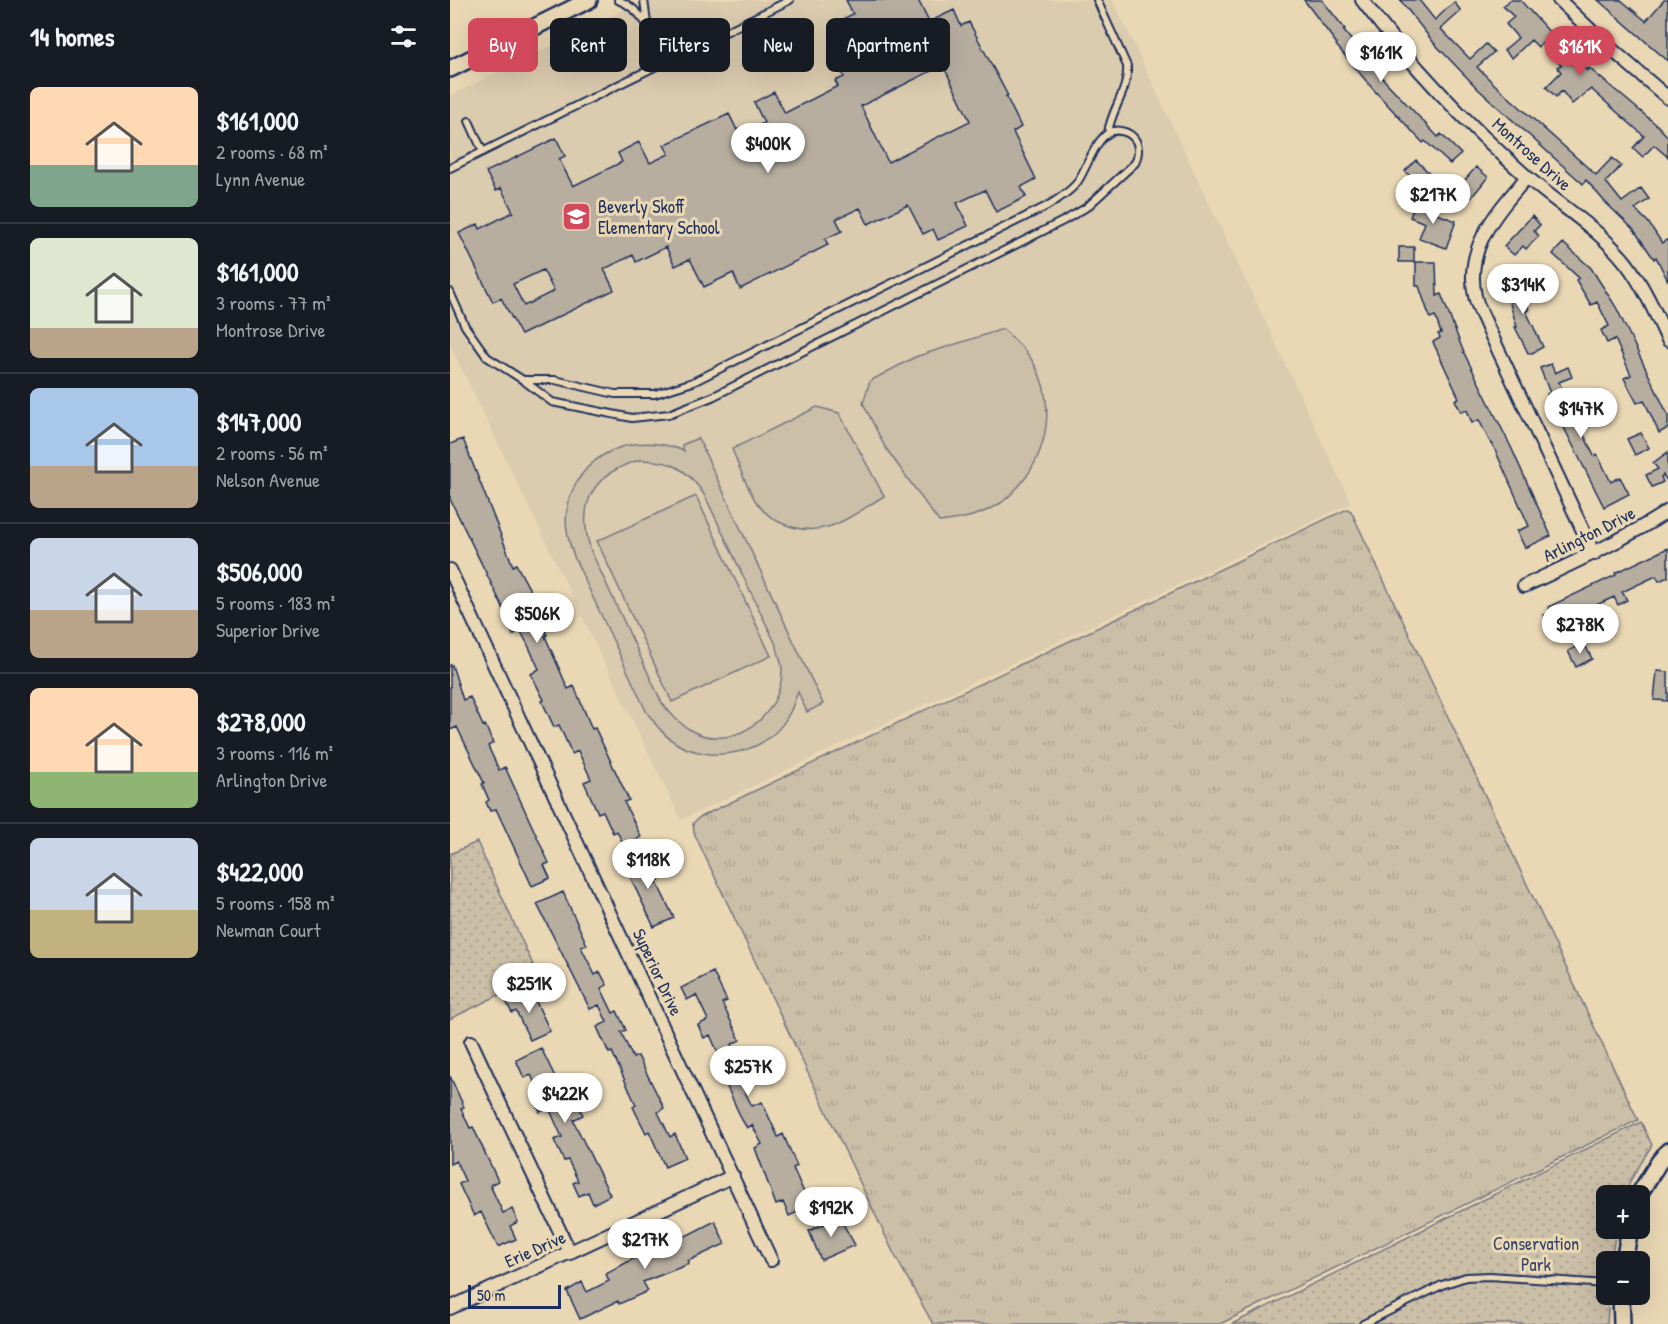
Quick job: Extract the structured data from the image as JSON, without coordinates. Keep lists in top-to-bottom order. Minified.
{"streets":{"street":["Montrose Drive","Arlington Drive","Superior Drive","Erie Drive"]},"crossings":[["Superior Drive","Erie Drive"]],"parks":["Conservation Park"],"places":{"school or university":["Beverly Skoff Elementary School"]},"scale_bar":"50 m","page":{"heading":"14 homes","chip":["Buy","Rent","Filters","New","Apartment"],"price":["$161K","$161K","$400K","$217K","$314K","$147K","$506K","$278K","$118K","$251K","$257K","$422K","$192K","$217K"],"list":[{"name":"$161,000","note":"2 rooms · 68 m² · Lynn Avenue"},{"name":"$161,000","note":"3 rooms · 77 m² · Montrose Drive"},{"name":"$147,000","note":"2 rooms · 56 m² · Nelson Avenue"},{"name":"$506,000","note":"5 rooms · 183 m² · Superior Drive"},{"name":"$278,000","note":"3 rooms · 116 m² · Arlington Drive"},{"name":"$422,000","note":"5 rooms · 158 m² · Newman Court"}],"map_buttons":["+","−"],"scale":"50 m"}}
